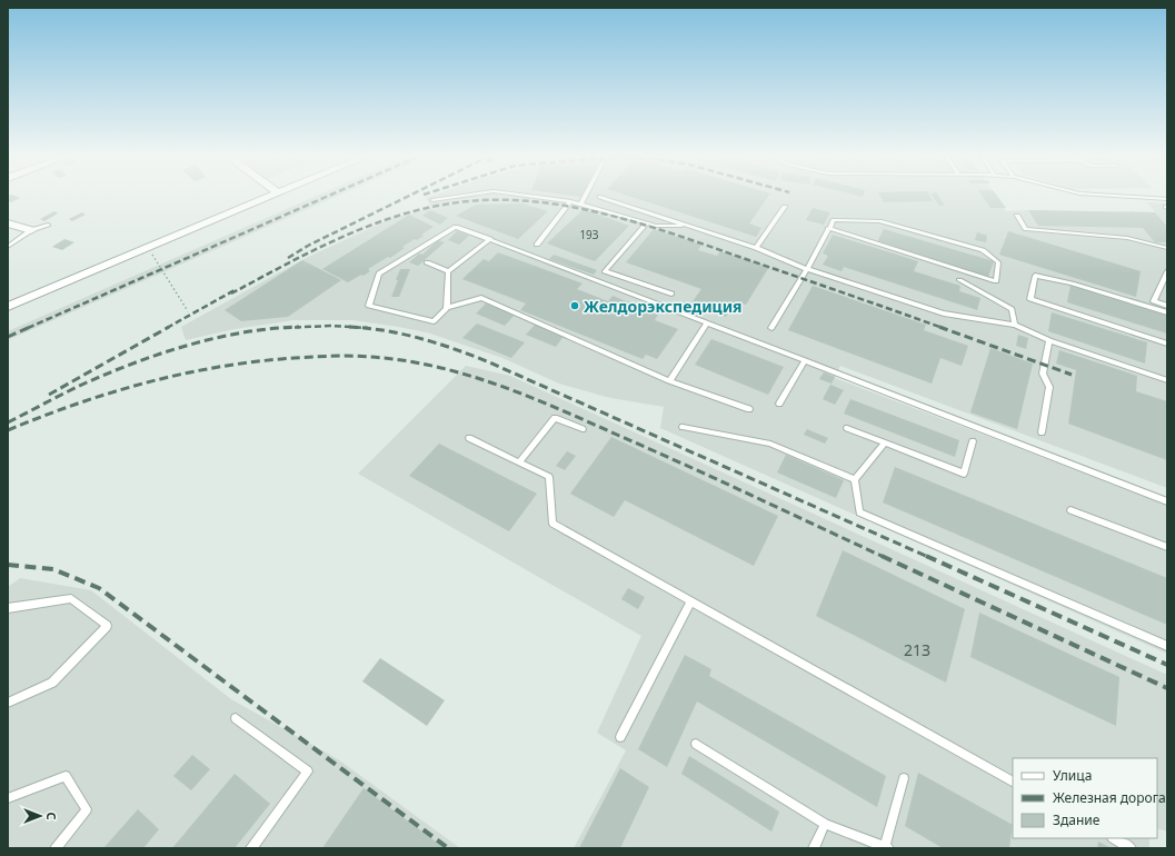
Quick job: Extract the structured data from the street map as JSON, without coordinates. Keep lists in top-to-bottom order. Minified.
{"places":["Желдорэкспедиция"],"house_numbers":["19З","21З"],"legend":["Улица","Железная дорога","Здание"],"north":"right"}
